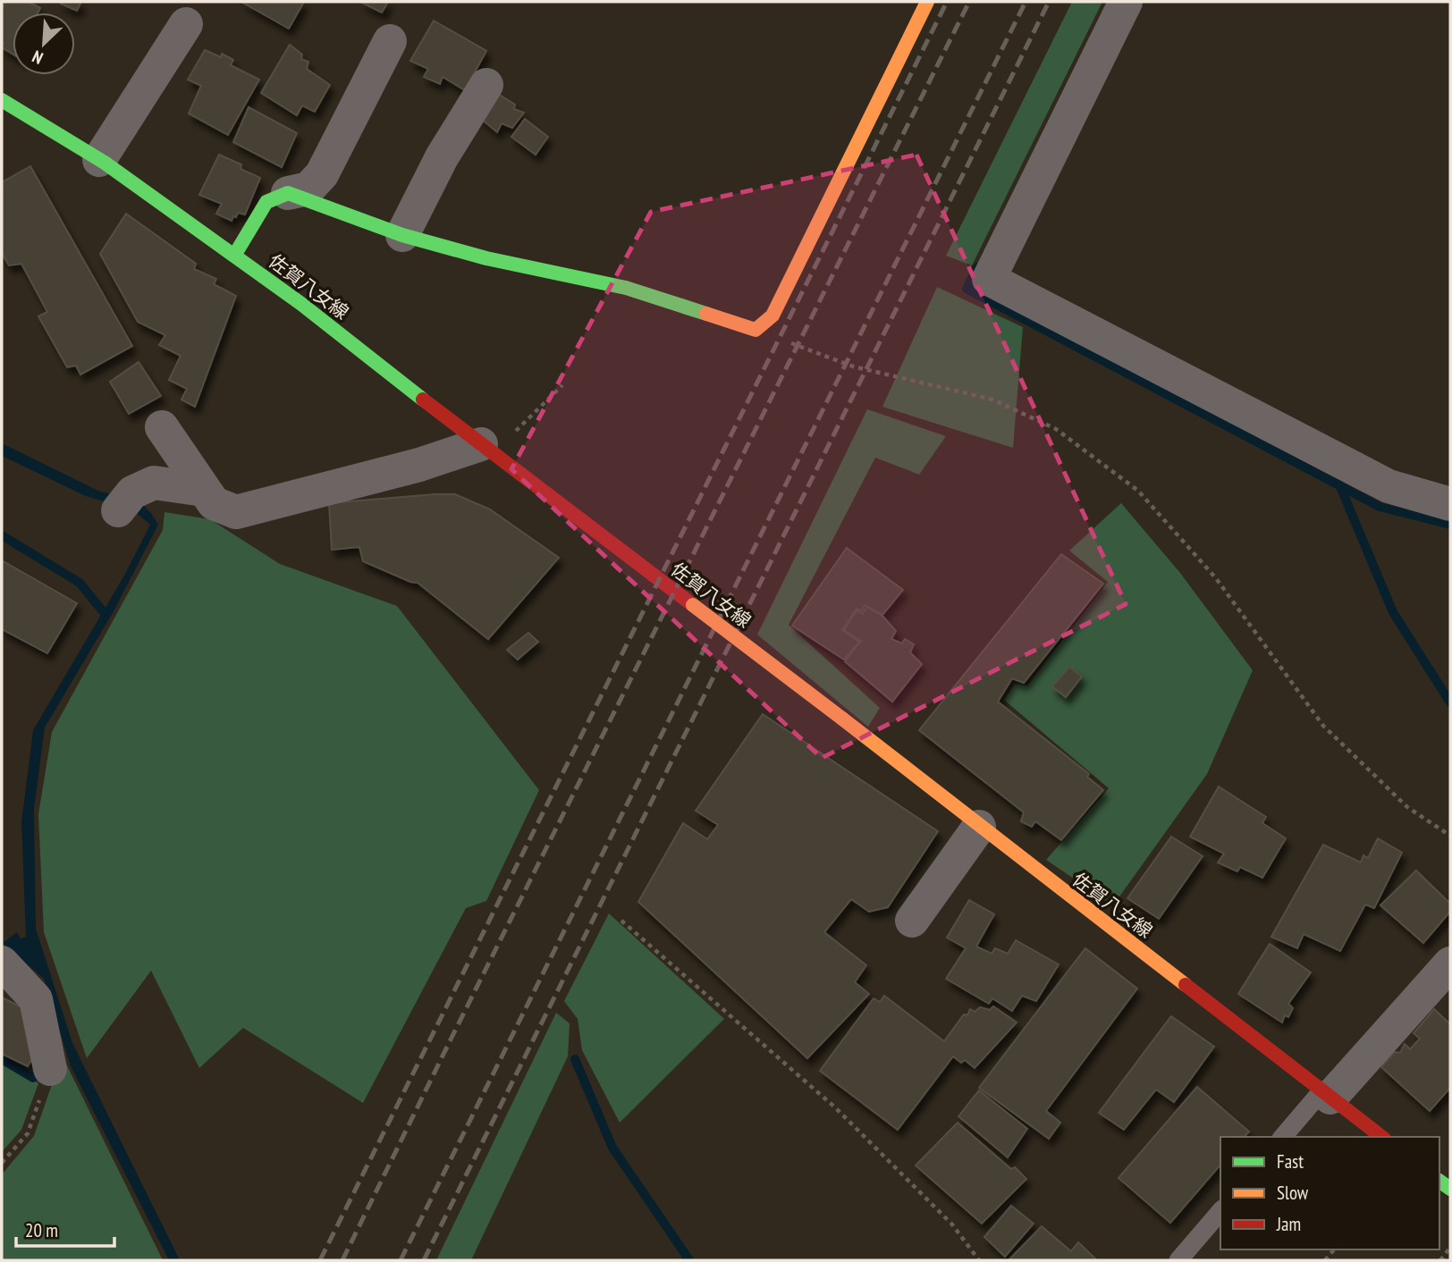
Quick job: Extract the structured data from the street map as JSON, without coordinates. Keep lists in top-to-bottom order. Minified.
{"streets":{"main road":["佐賀八女線"]},"legend":["Fast","Slow","Jam"],"scale_bar":"20 m","north":"bottom left"}
